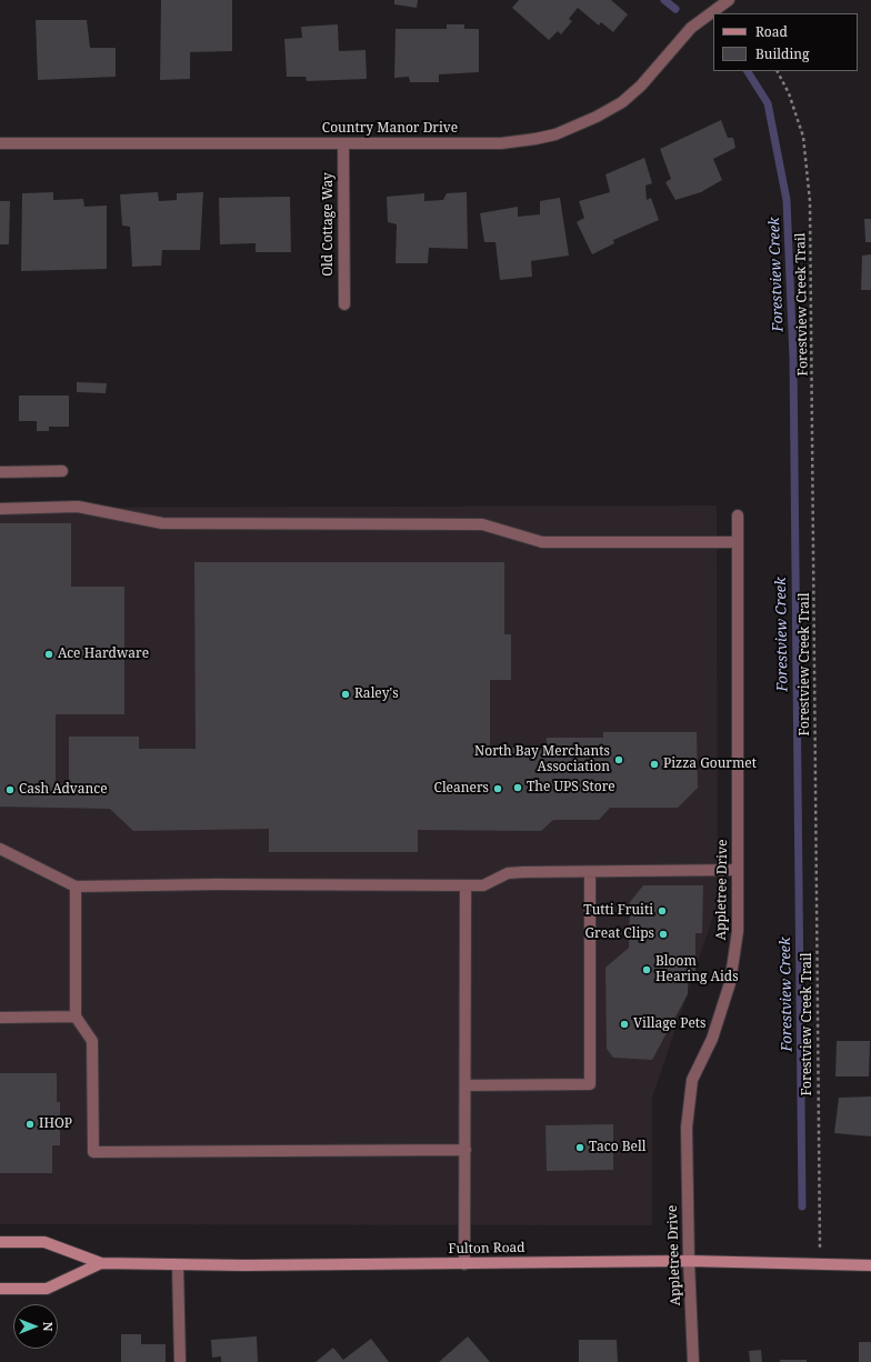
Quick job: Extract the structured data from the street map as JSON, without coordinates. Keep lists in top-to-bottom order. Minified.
{"streets":{"main road":["Fulton Road"],"street":["Country Manor Drive","Old Cottage Way","Appletree Drive"],"path":["Forestview Creek Trail"]},"crossings":[["Country Manor Drive","Old Cottage Way"],["Forestview Creek Trail","Fulton Road"],["Appletree Drive","Fulton Road"]],"water":["Forestview Creek"],"places":["Ace Hardware","Raley's","North Bay Merchants Association","Pizza Gourmet","The UPS Store","Cleaners","Cash Advance","Tutti Fruiti","Great Clips","Bloom Hearing Aids","Village Pets","IHOP","Taco Bell"],"legend":["Road","Building"],"north":"right"}
